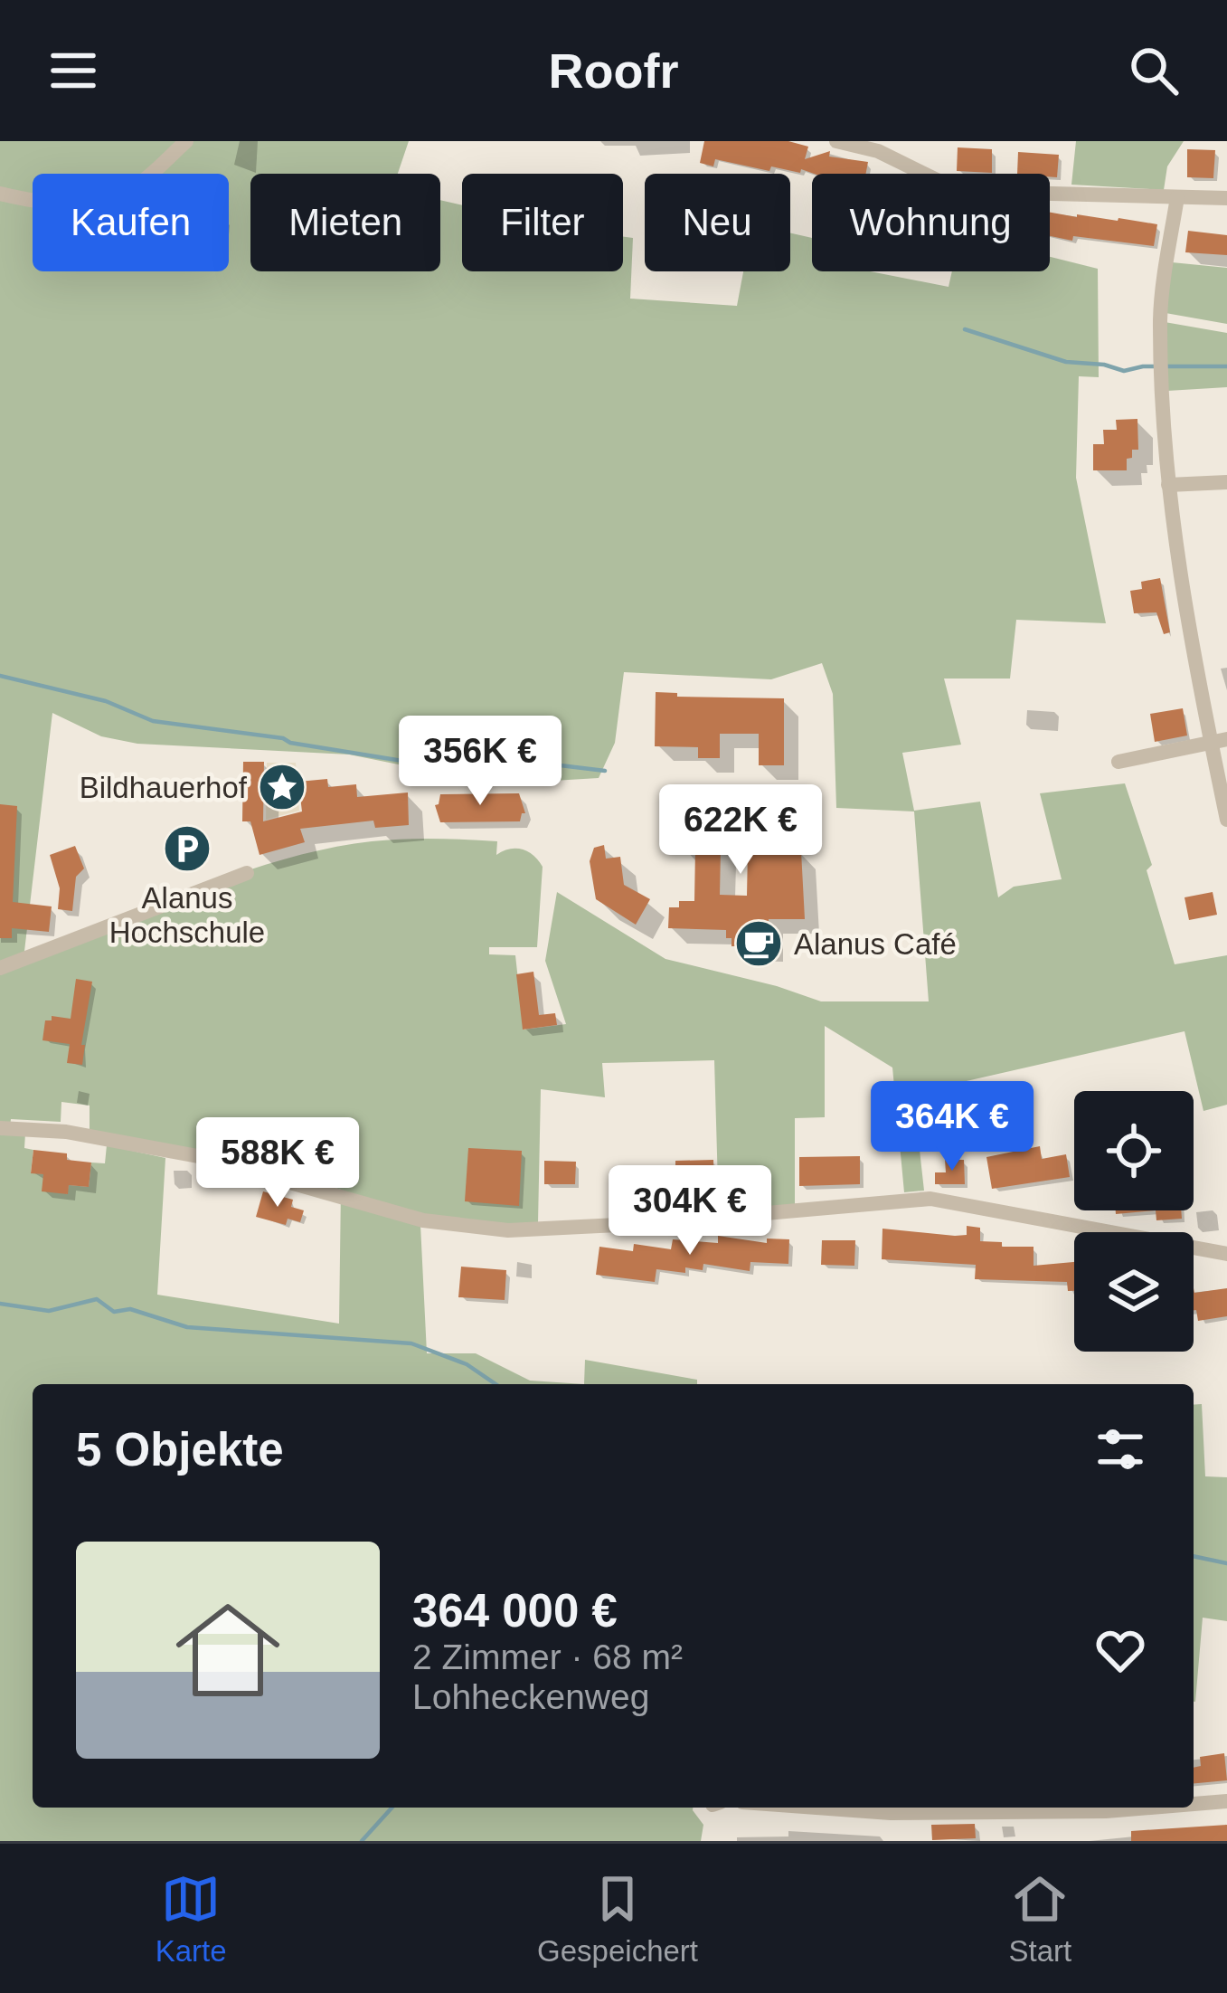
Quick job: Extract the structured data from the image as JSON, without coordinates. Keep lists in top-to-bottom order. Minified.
{"places":{"place":["Bildhauerhof"],"parking":["Alanus Hochschule"],"cafe":["Alanus Café"]},"page":{"header":"Roofr","chip":["Kaufen","Mieten","Filter","Neu","Wohnung"],"price":["356K €","622K €","364K €","588K €","304K €"],"heading":"5 Objekte","list":[{"name":"364 000 €","note":"2 Zimmer · 68 m² · Lohheckenweg"}],"tabs":["Karte","Gespeichert","Start"]}}
